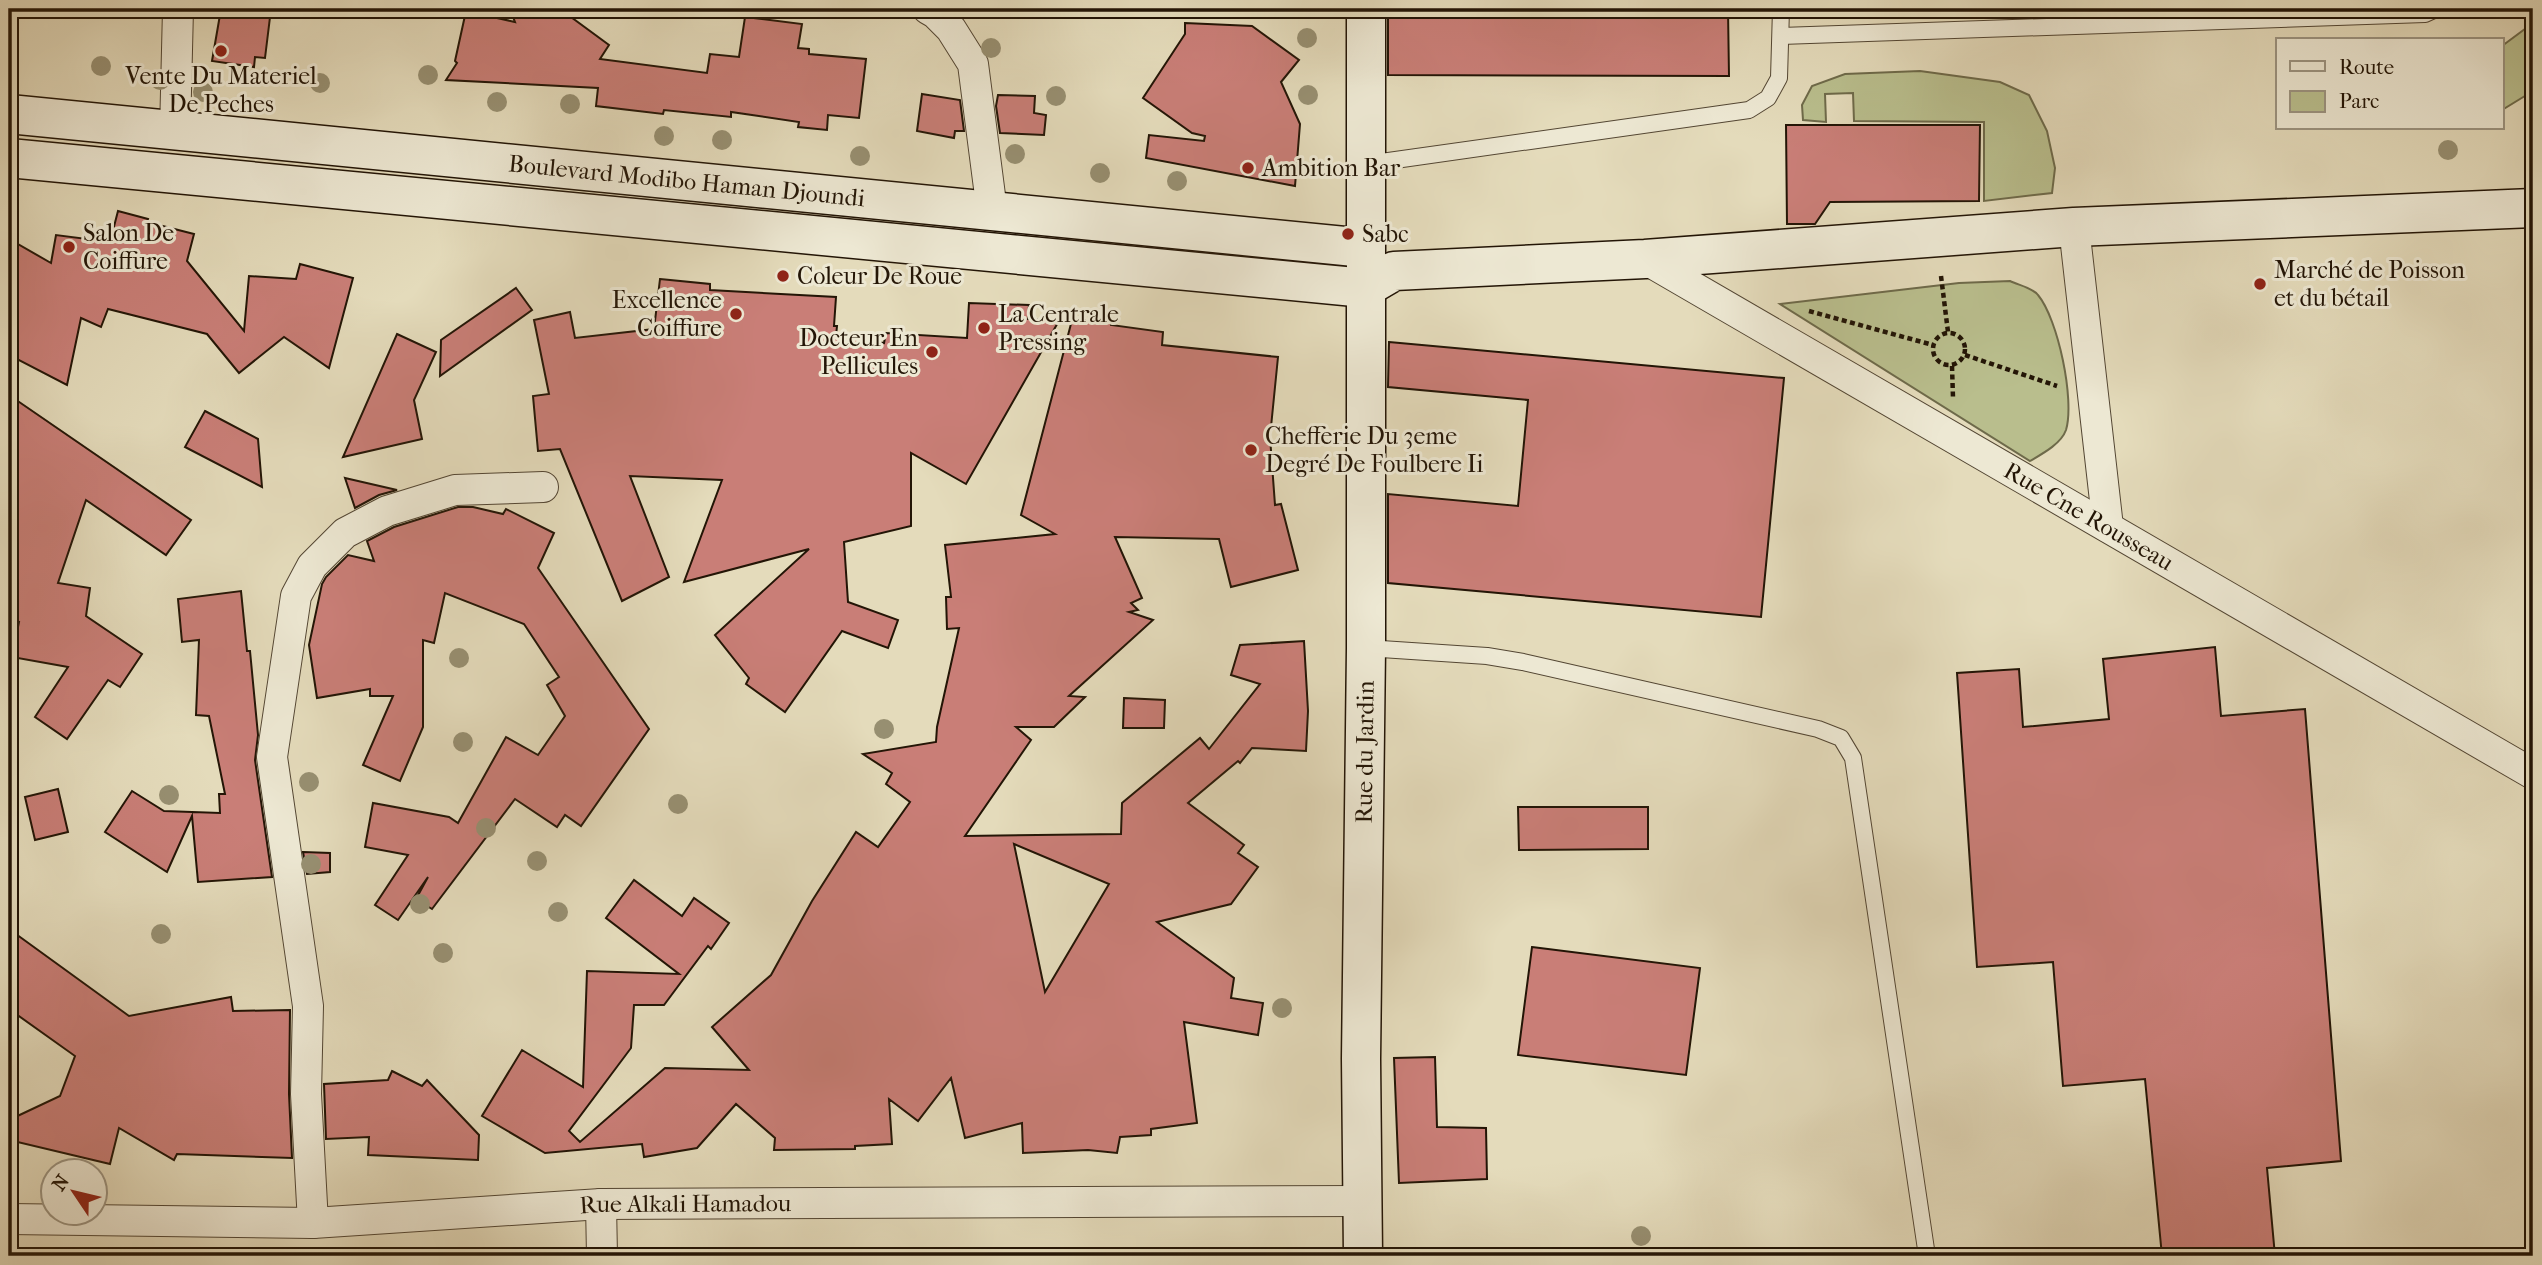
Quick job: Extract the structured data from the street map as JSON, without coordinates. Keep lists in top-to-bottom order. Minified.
{"streets":{"main road":["Boulevard Modibo Haman Djoundi","Rue du Jardin"],"street":["Rue Cne Rousseau","Rue Alkali Hamadou"]},"crossings":[["Boulevard Modibo Haman Djoundi","Rue du Jardin"],["Rue du Jardin","Rue Alkali Hamadou"]],"places":["Vente Du Materiel De Peches","Ambition Bar","Sabc","Salon De Coiffure","Coleur De Roue","Marché de Poisson et du bétail","Excellence Coiffure","La Centrale Pressing","Docteur En Pellicules","Chefferie Du 3eme Degré De Foulbere Ii"],"legend":["Route","Parc"],"north":"top left"}
